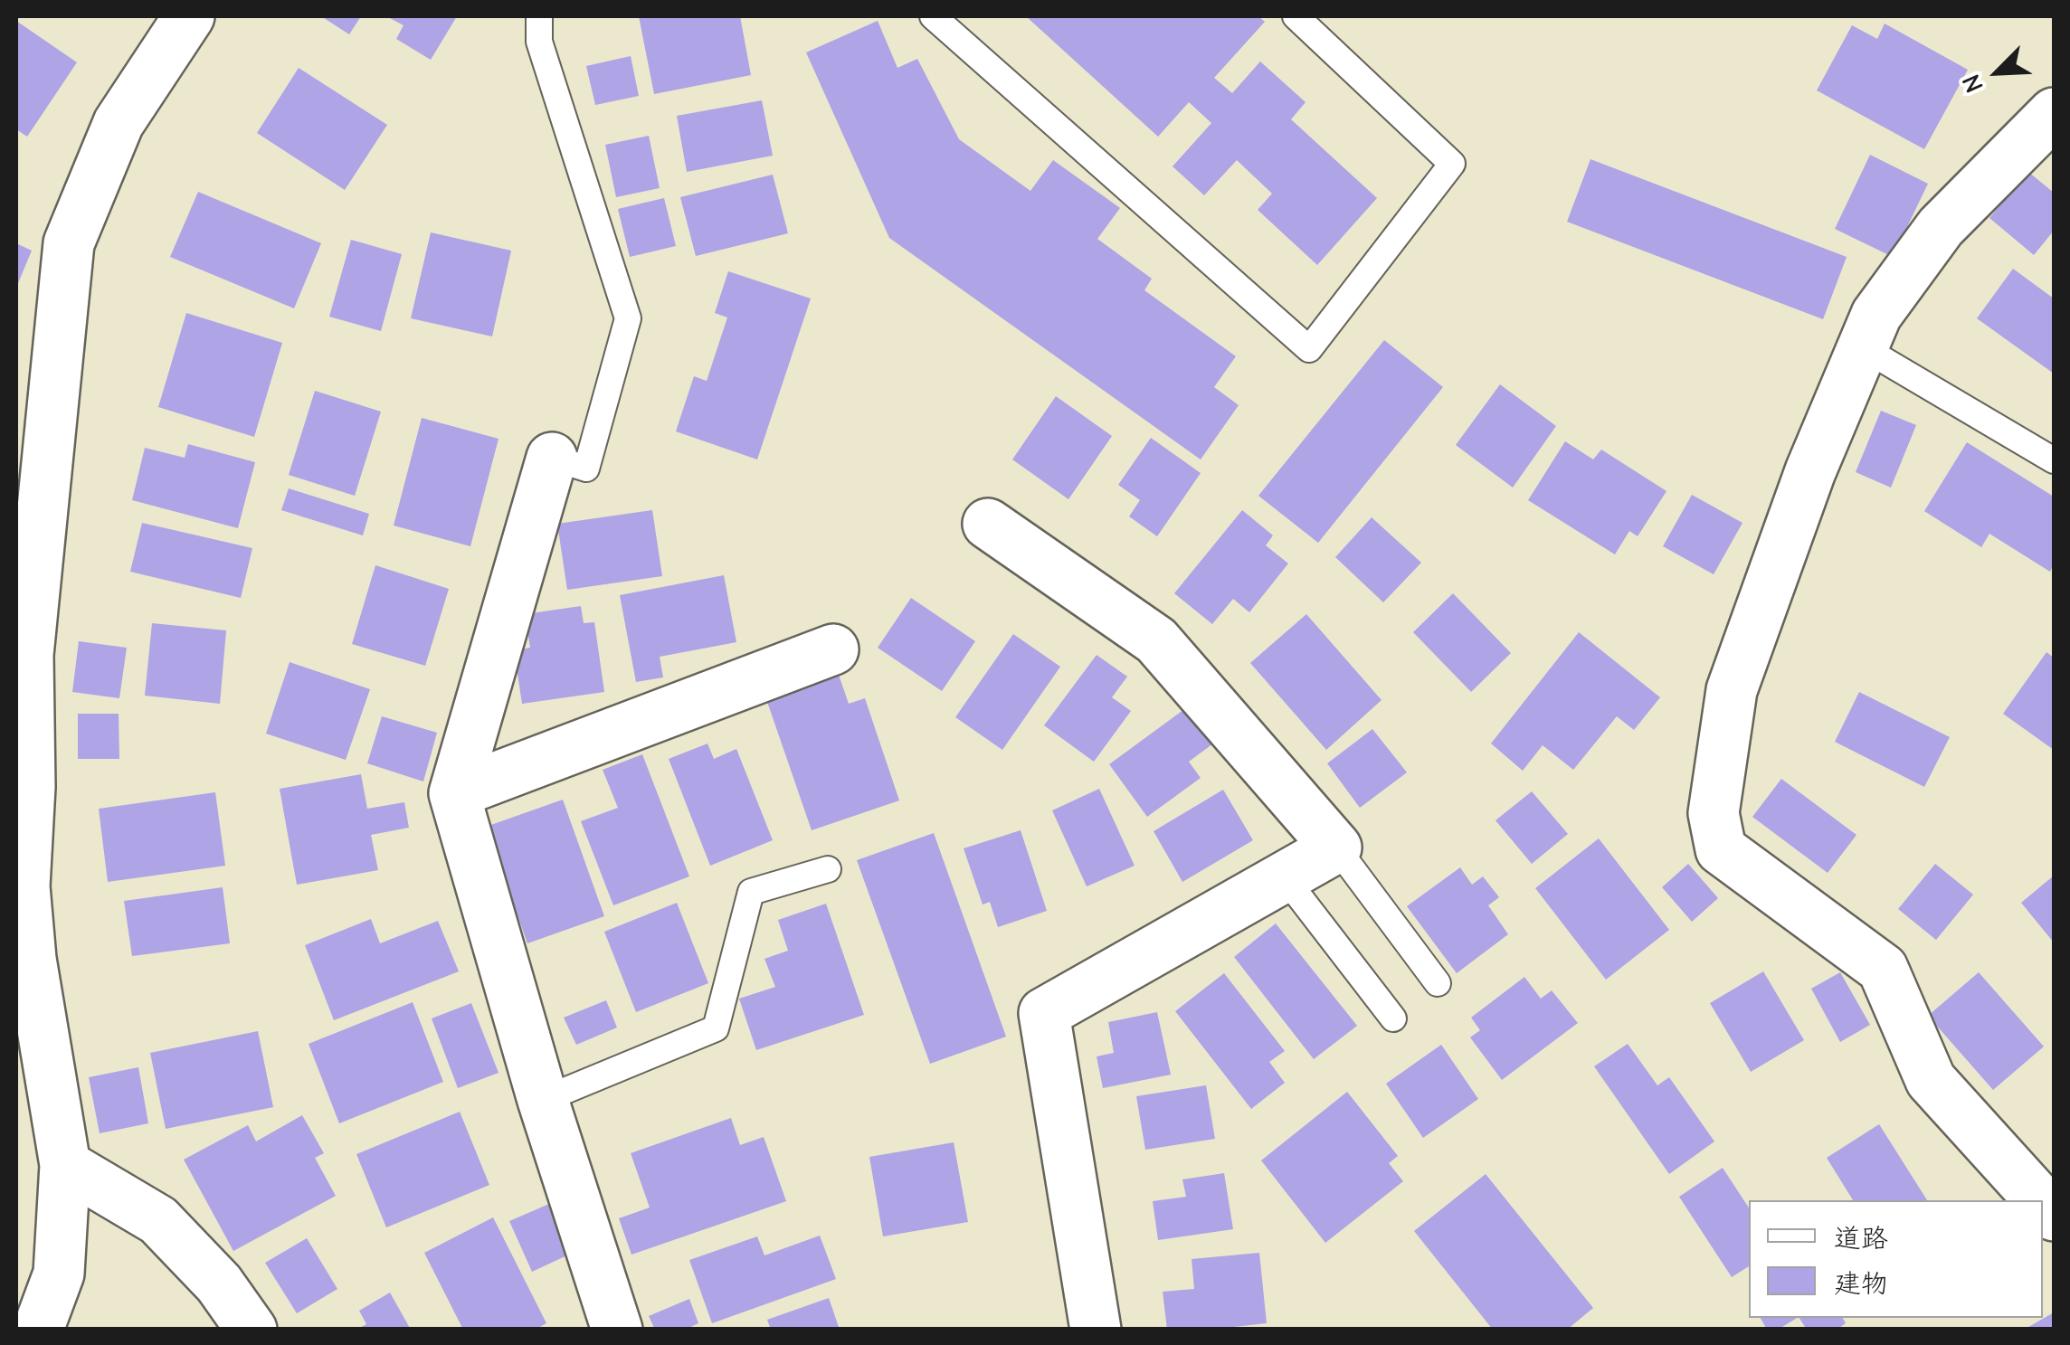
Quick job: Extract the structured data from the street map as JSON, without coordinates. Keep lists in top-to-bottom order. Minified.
{"legend":["道路","建物"],"north":"bottom left"}
